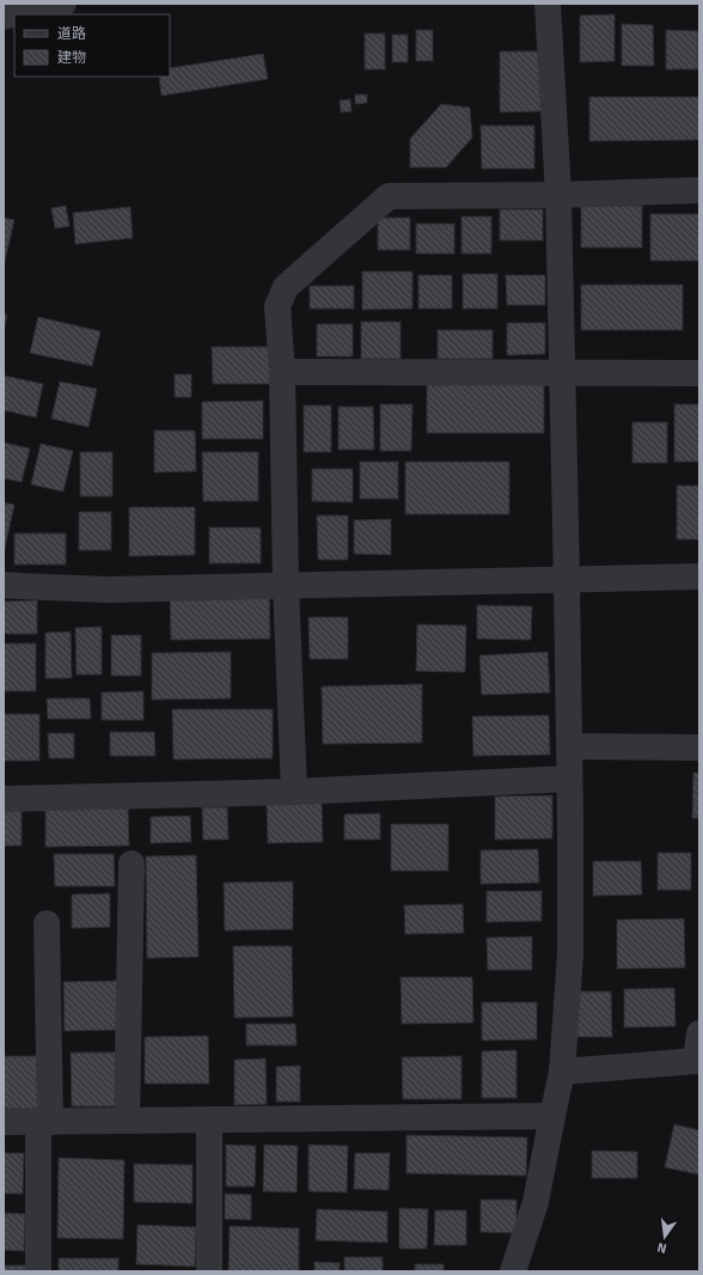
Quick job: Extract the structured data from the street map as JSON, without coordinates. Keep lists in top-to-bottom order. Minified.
{"legend":["道路","建物"],"north":"bottom"}
